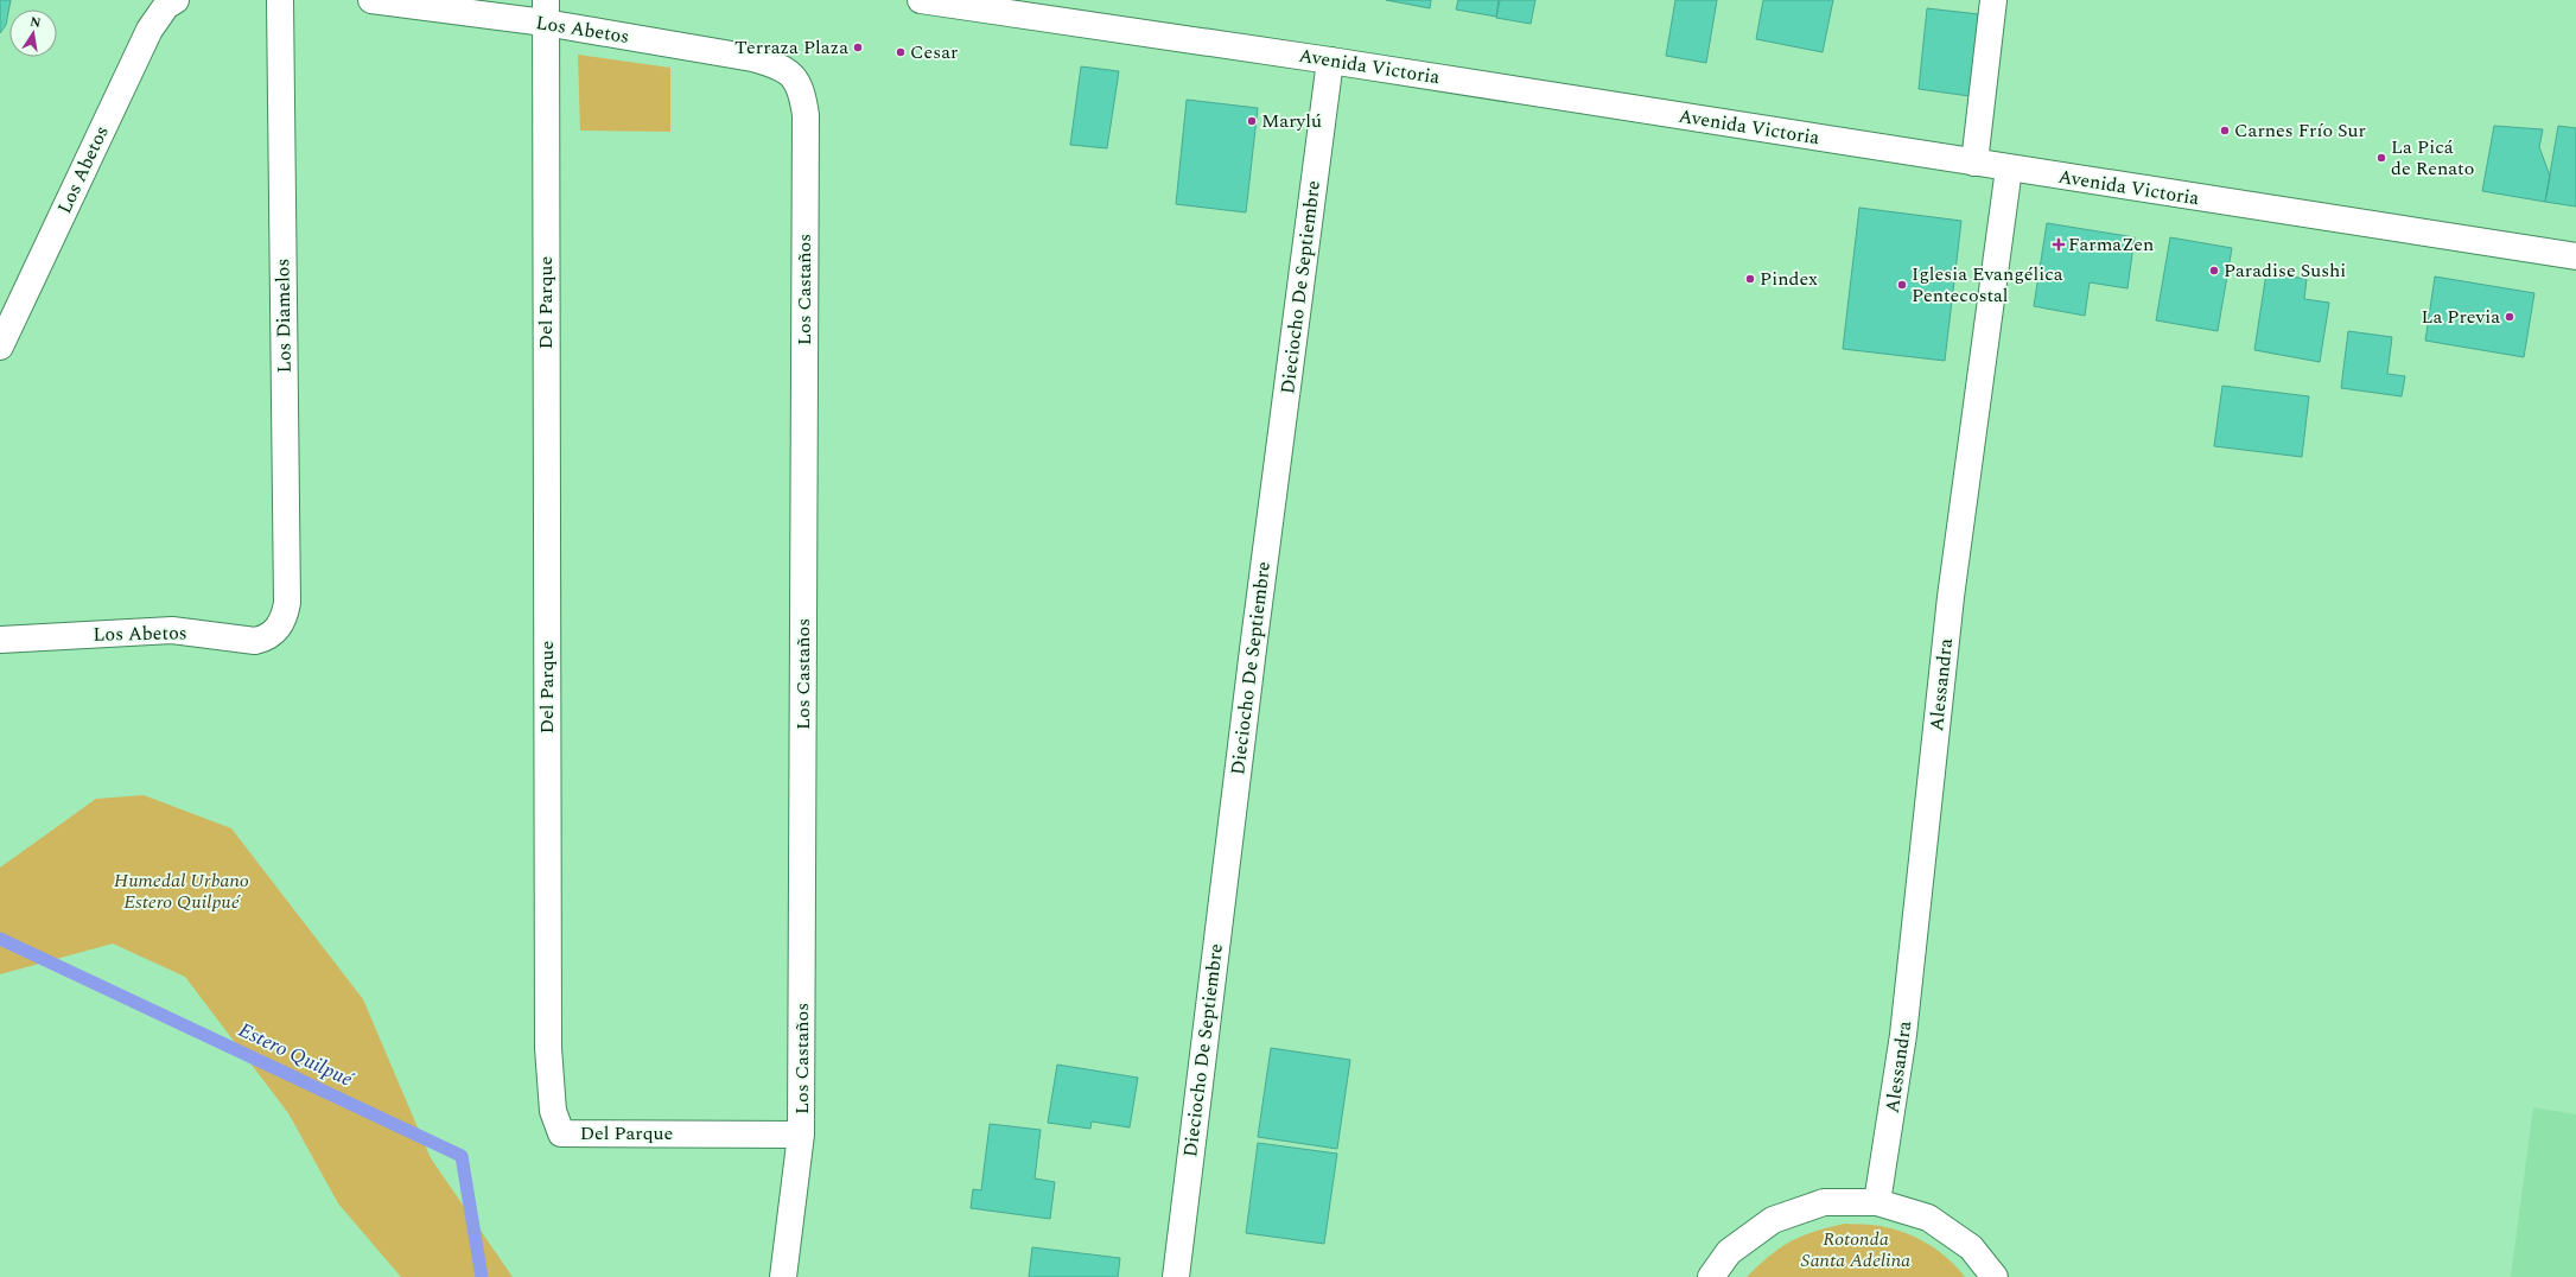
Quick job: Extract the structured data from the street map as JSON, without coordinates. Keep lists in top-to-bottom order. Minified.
{"streets":{"street":["Los Abetos","Avenida Victoria","Dieciocho De Septiembre","Los Castaños","Del Parque","Los Diamelos","Alessandra"]},"crossings":[["Los Abetos","Los Castaños"],["Los Abetos","Del Parque"],["Los Abetos","Los Diamelos"],["Avenida Victoria","Dieciocho De Septiembre"],["Avenida Victoria","Alessandra"],["Los Castaños","Del Parque"]],"water":["Estero Quilpué"],"parks":["Humedal Urbano Estero Quilpué","Rotonda Santa Adelina"],"places":{"other":["Terraza Plaza","Cesar","Marylú","Carnes Frío Sur","La Picá de Renato","Paradise Sushi","Pindex","Iglesia Evangélica Pentecostal","La Previa"],"health":["FarmaZen"]},"north":"top"}
